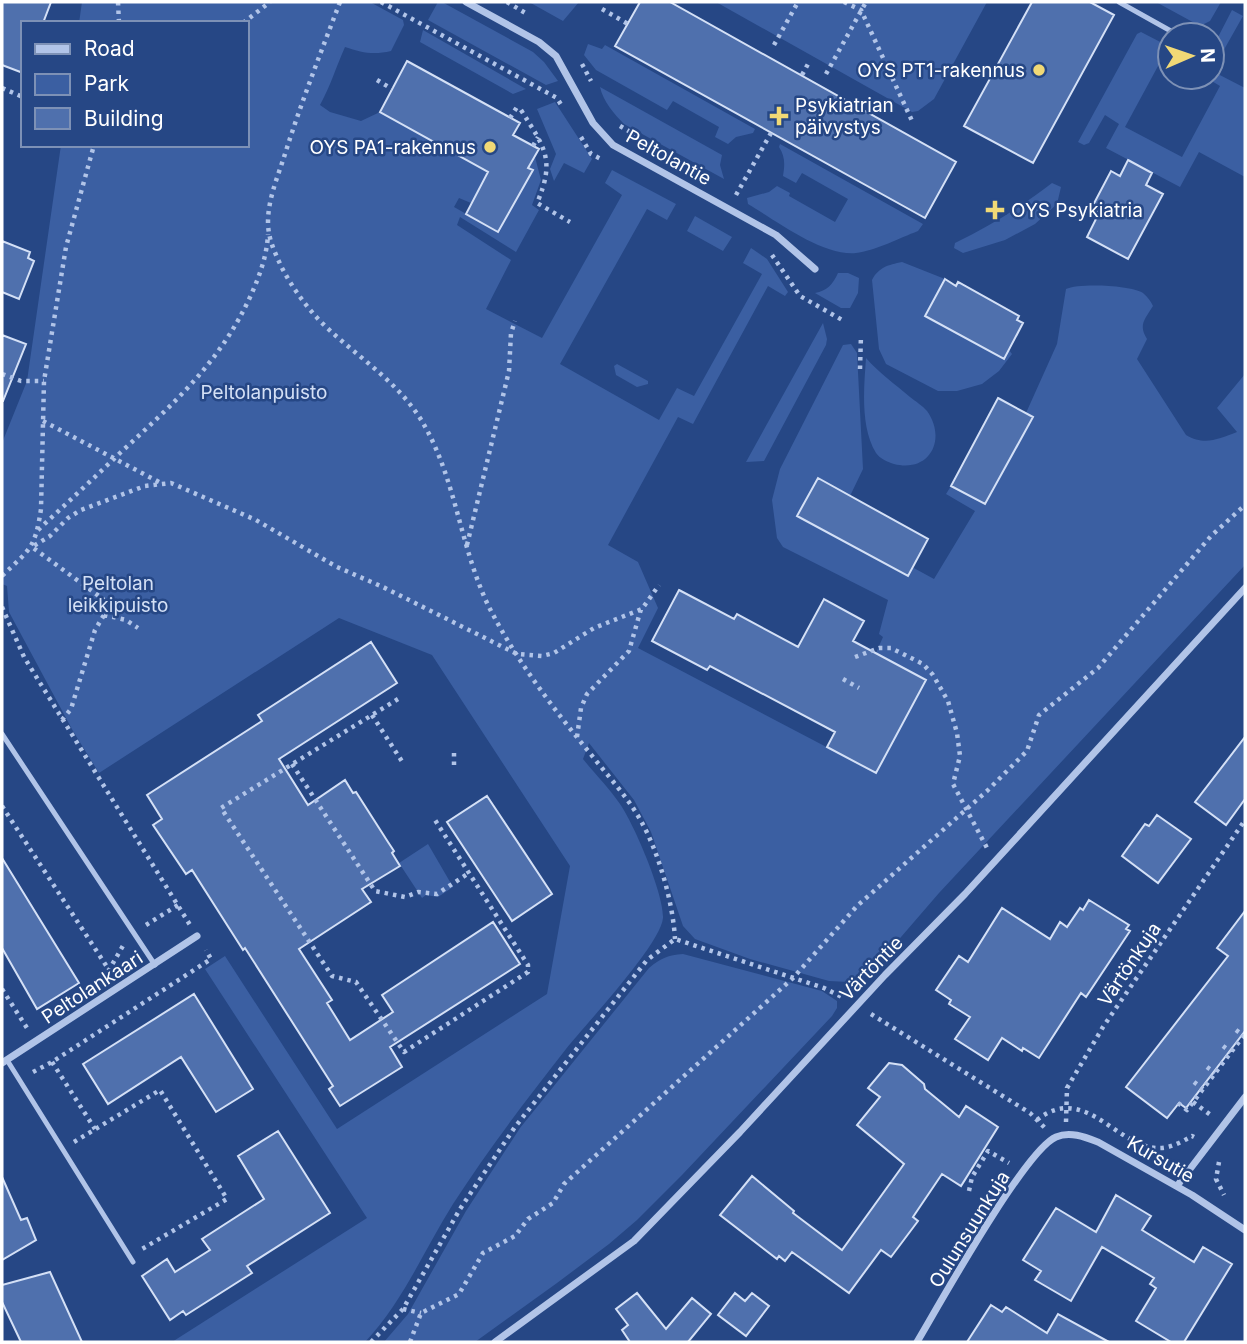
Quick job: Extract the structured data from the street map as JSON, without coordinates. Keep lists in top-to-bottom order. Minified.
{"streets":{"street":["Peltolantie","Värtöntie","Peltolankaari","Kursutie","Oulunsuunkuja"],"path":["Värtönkuja"]},"crossings":[["Värtönkuja","Kursutie"],["Kursutie","Oulunsuunkuja"]],"parks":["Peltolanpuisto","Peltolan leikkipuisto"],"places":{"other":["OYS PT1-rakennus","OYS PA1-rakennus"],"health":["Psykiatrian päivystys","OYS Psykiatria"]},"legend":["Road","Park","Building"],"north":"right"}
